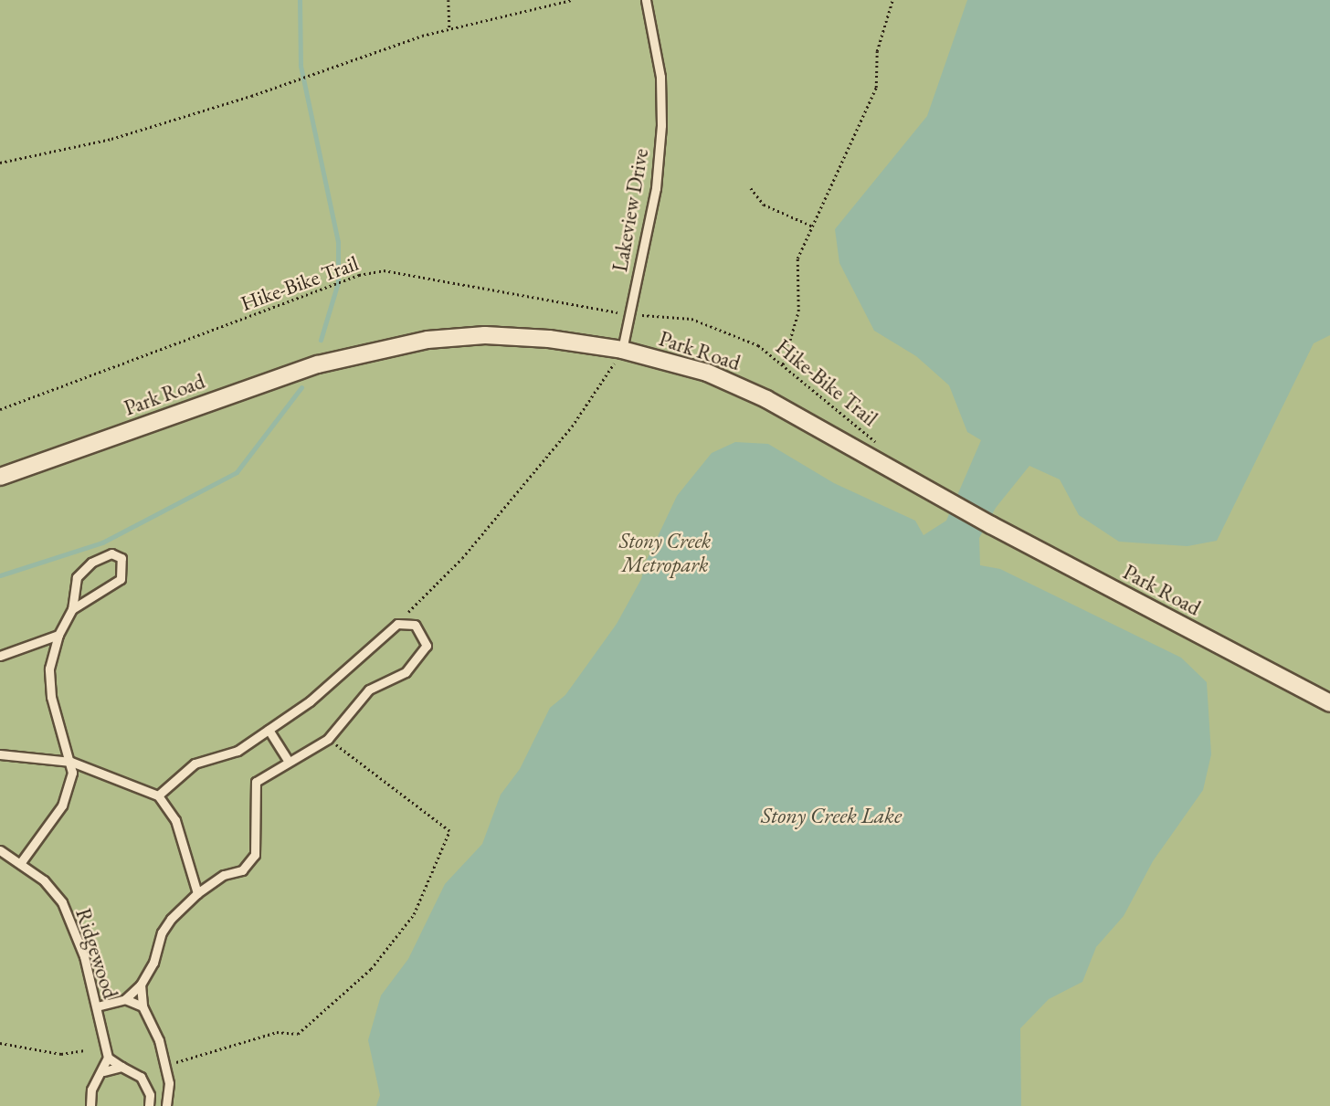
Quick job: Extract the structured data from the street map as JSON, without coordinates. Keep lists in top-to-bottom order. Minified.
{"streets":{"street":["Park Road"],"lane":["Lakeview Drive","Ridgewood"],"path":["Hike-Bike Trail"]},"crossings":[["Lakeview Drive","Park Road"]],"water":["Stony Creek Lake"],"parks":["Stony Creek Metropark"]}
